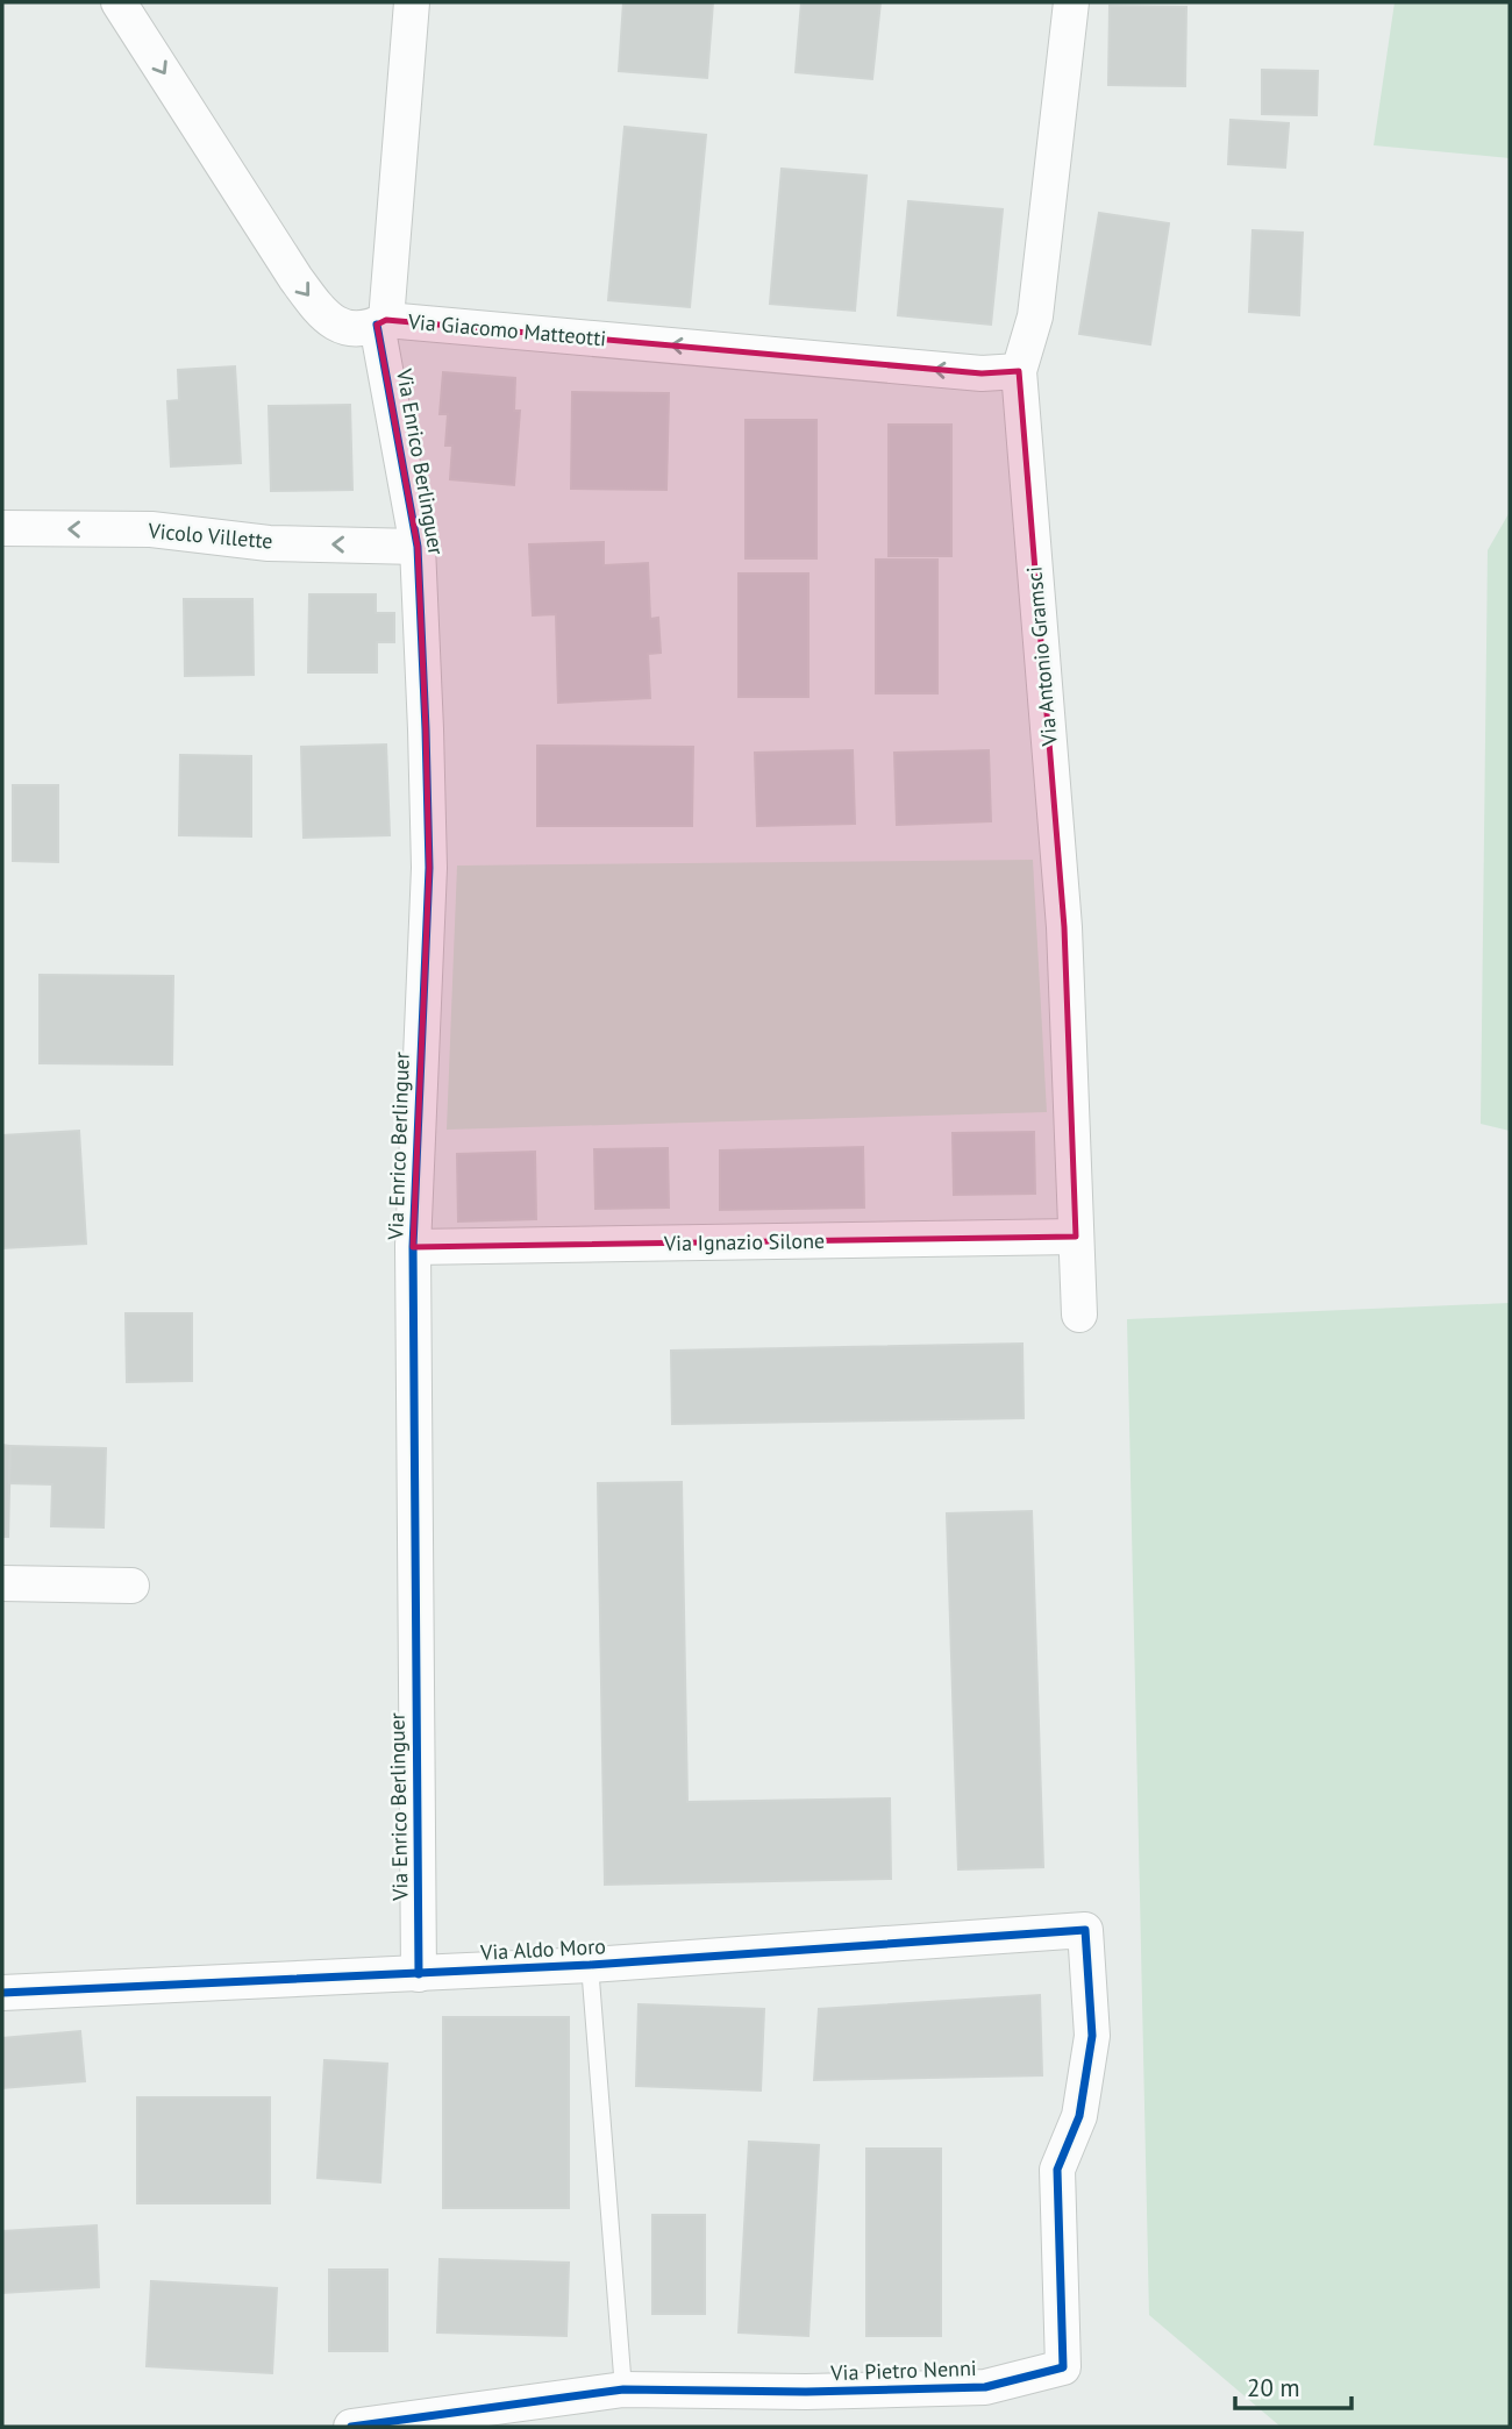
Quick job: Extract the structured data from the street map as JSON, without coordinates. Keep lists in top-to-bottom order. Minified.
{"streets":{"street":["Via Giacomo Matteotti","Via Enrico Berlinguer","Vicolo Villette","Via Antonio Gramsci","Via Ignazio Silone","Via Aldo Moro","Via Pietro Nenni"]},"crossings":[["Via Giacomo Matteotti","Via Enrico Berlinguer"],["Via Giacomo Matteotti","Via Antonio Gramsci"],["Via Enrico Berlinguer","Vicolo Villette"],["Via Enrico Berlinguer","Via Ignazio Silone"],["Via Enrico Berlinguer","Via Aldo Moro"],["Via Antonio Gramsci","Via Ignazio Silone"],["Via Aldo Moro","Via Pietro Nenni"]],"one_way":["Vicolo Villette"],"scale_bar":"20 m"}
